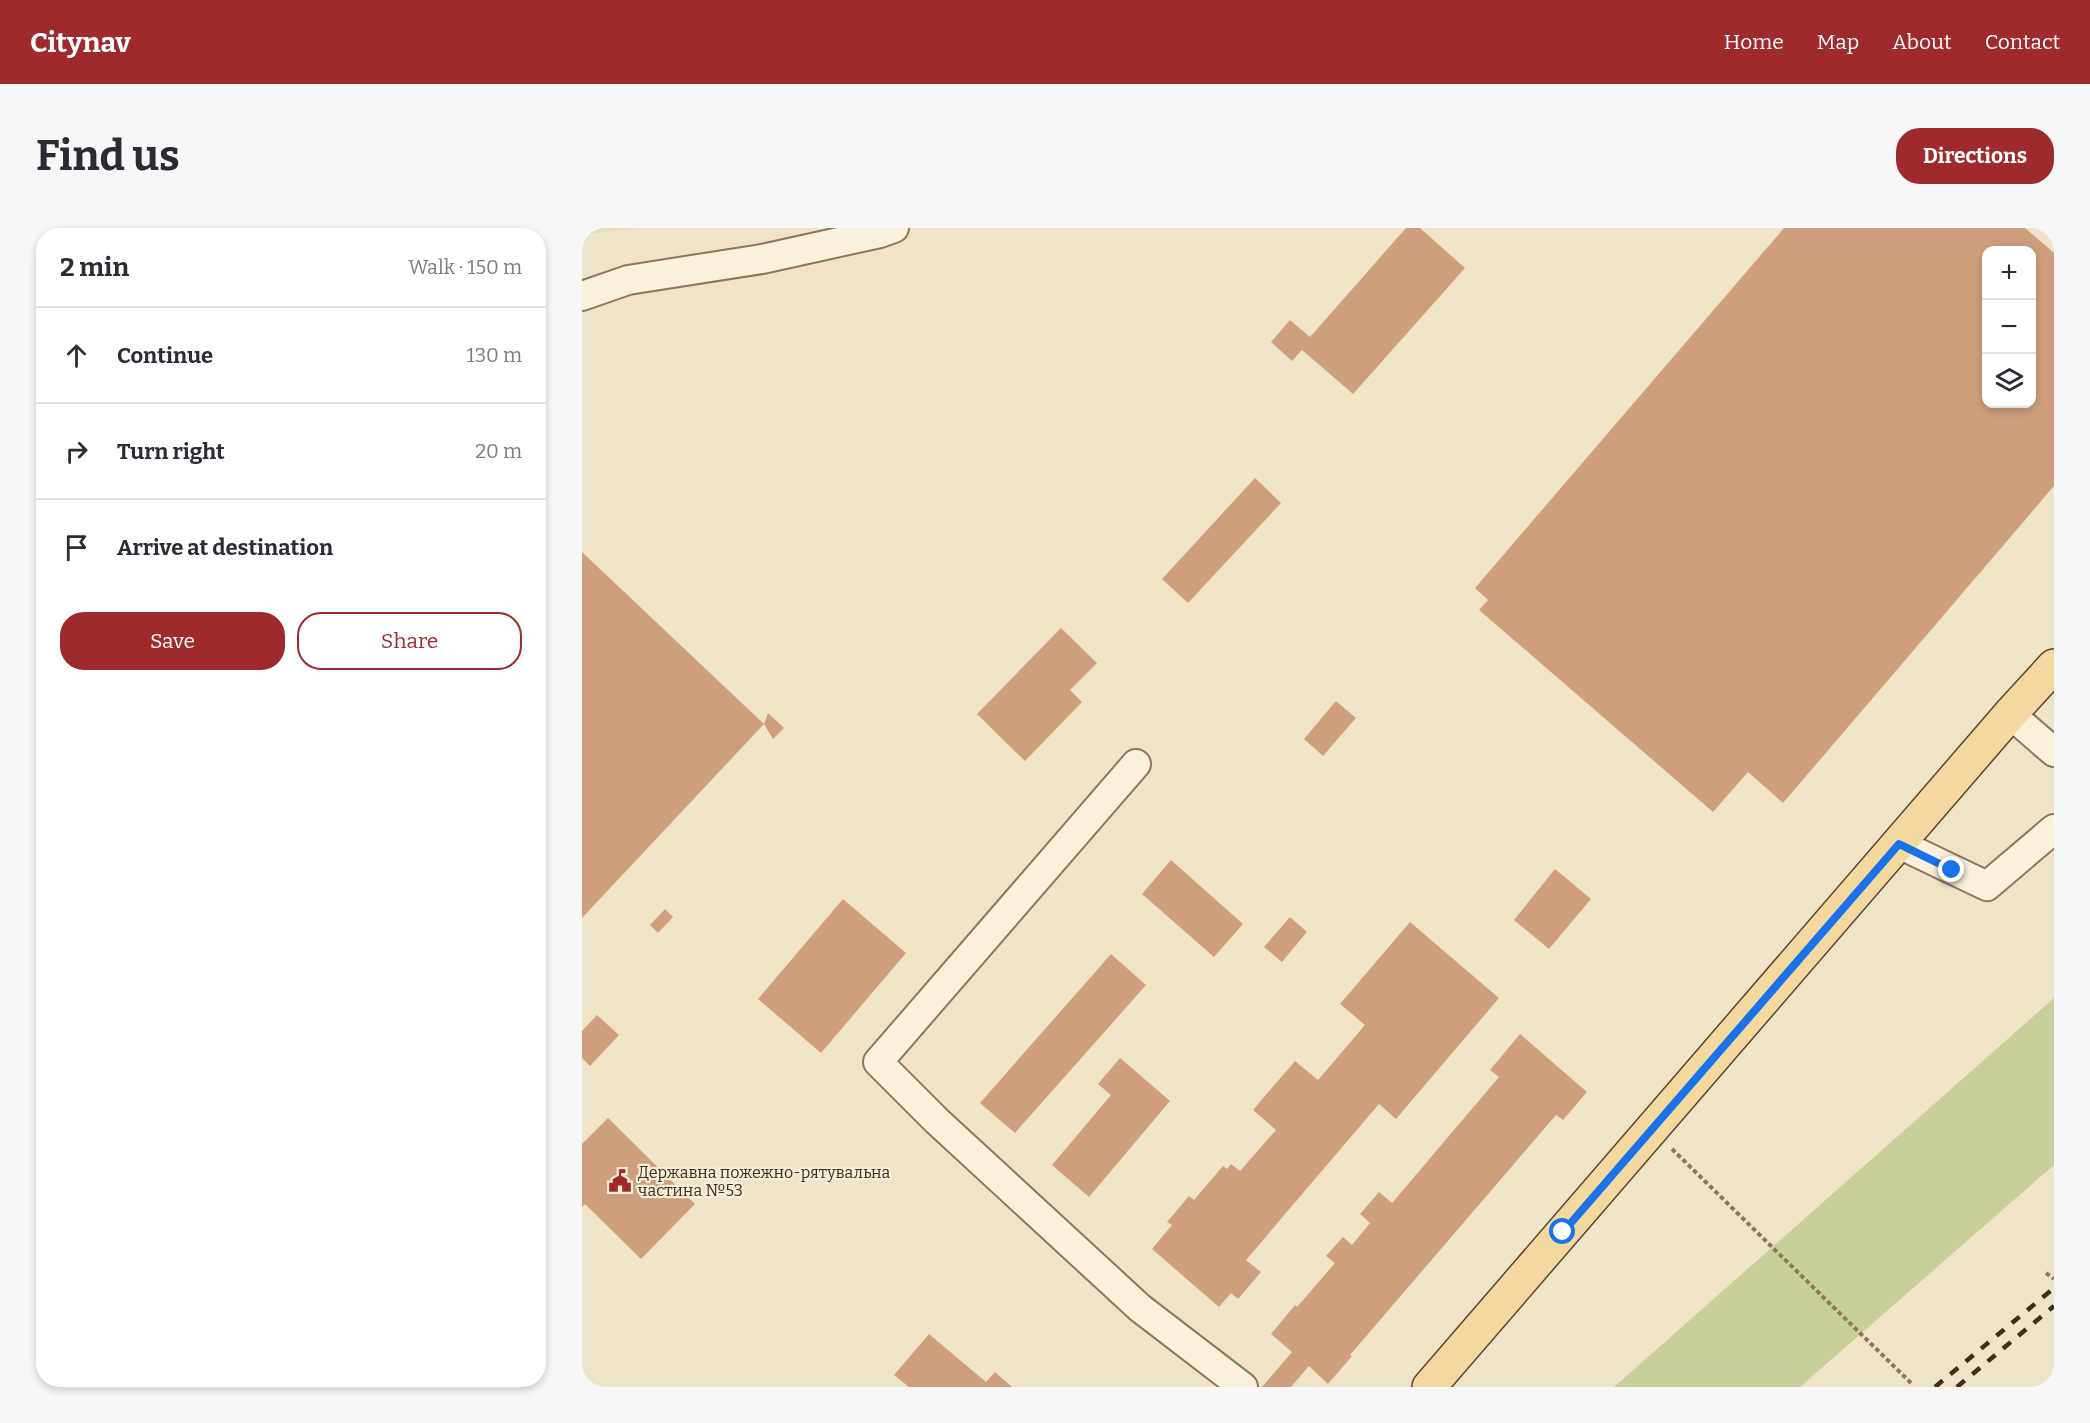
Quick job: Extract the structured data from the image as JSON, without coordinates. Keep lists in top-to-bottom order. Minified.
{"places":{"public building":["Державна пожежно-рятувальна частина №53"]},"page":{"header":"Citynav","nav":["Home","Map","About","Contact"],"buttons":["Directions",["Save","Share"]],"title":"Find us","heading":["2 min","Walk · 150 m"],"map_buttons":["+","−"],"list":[["Continue","130 m"],["Turn right","20 m"],"Arrive at destination"]}}
